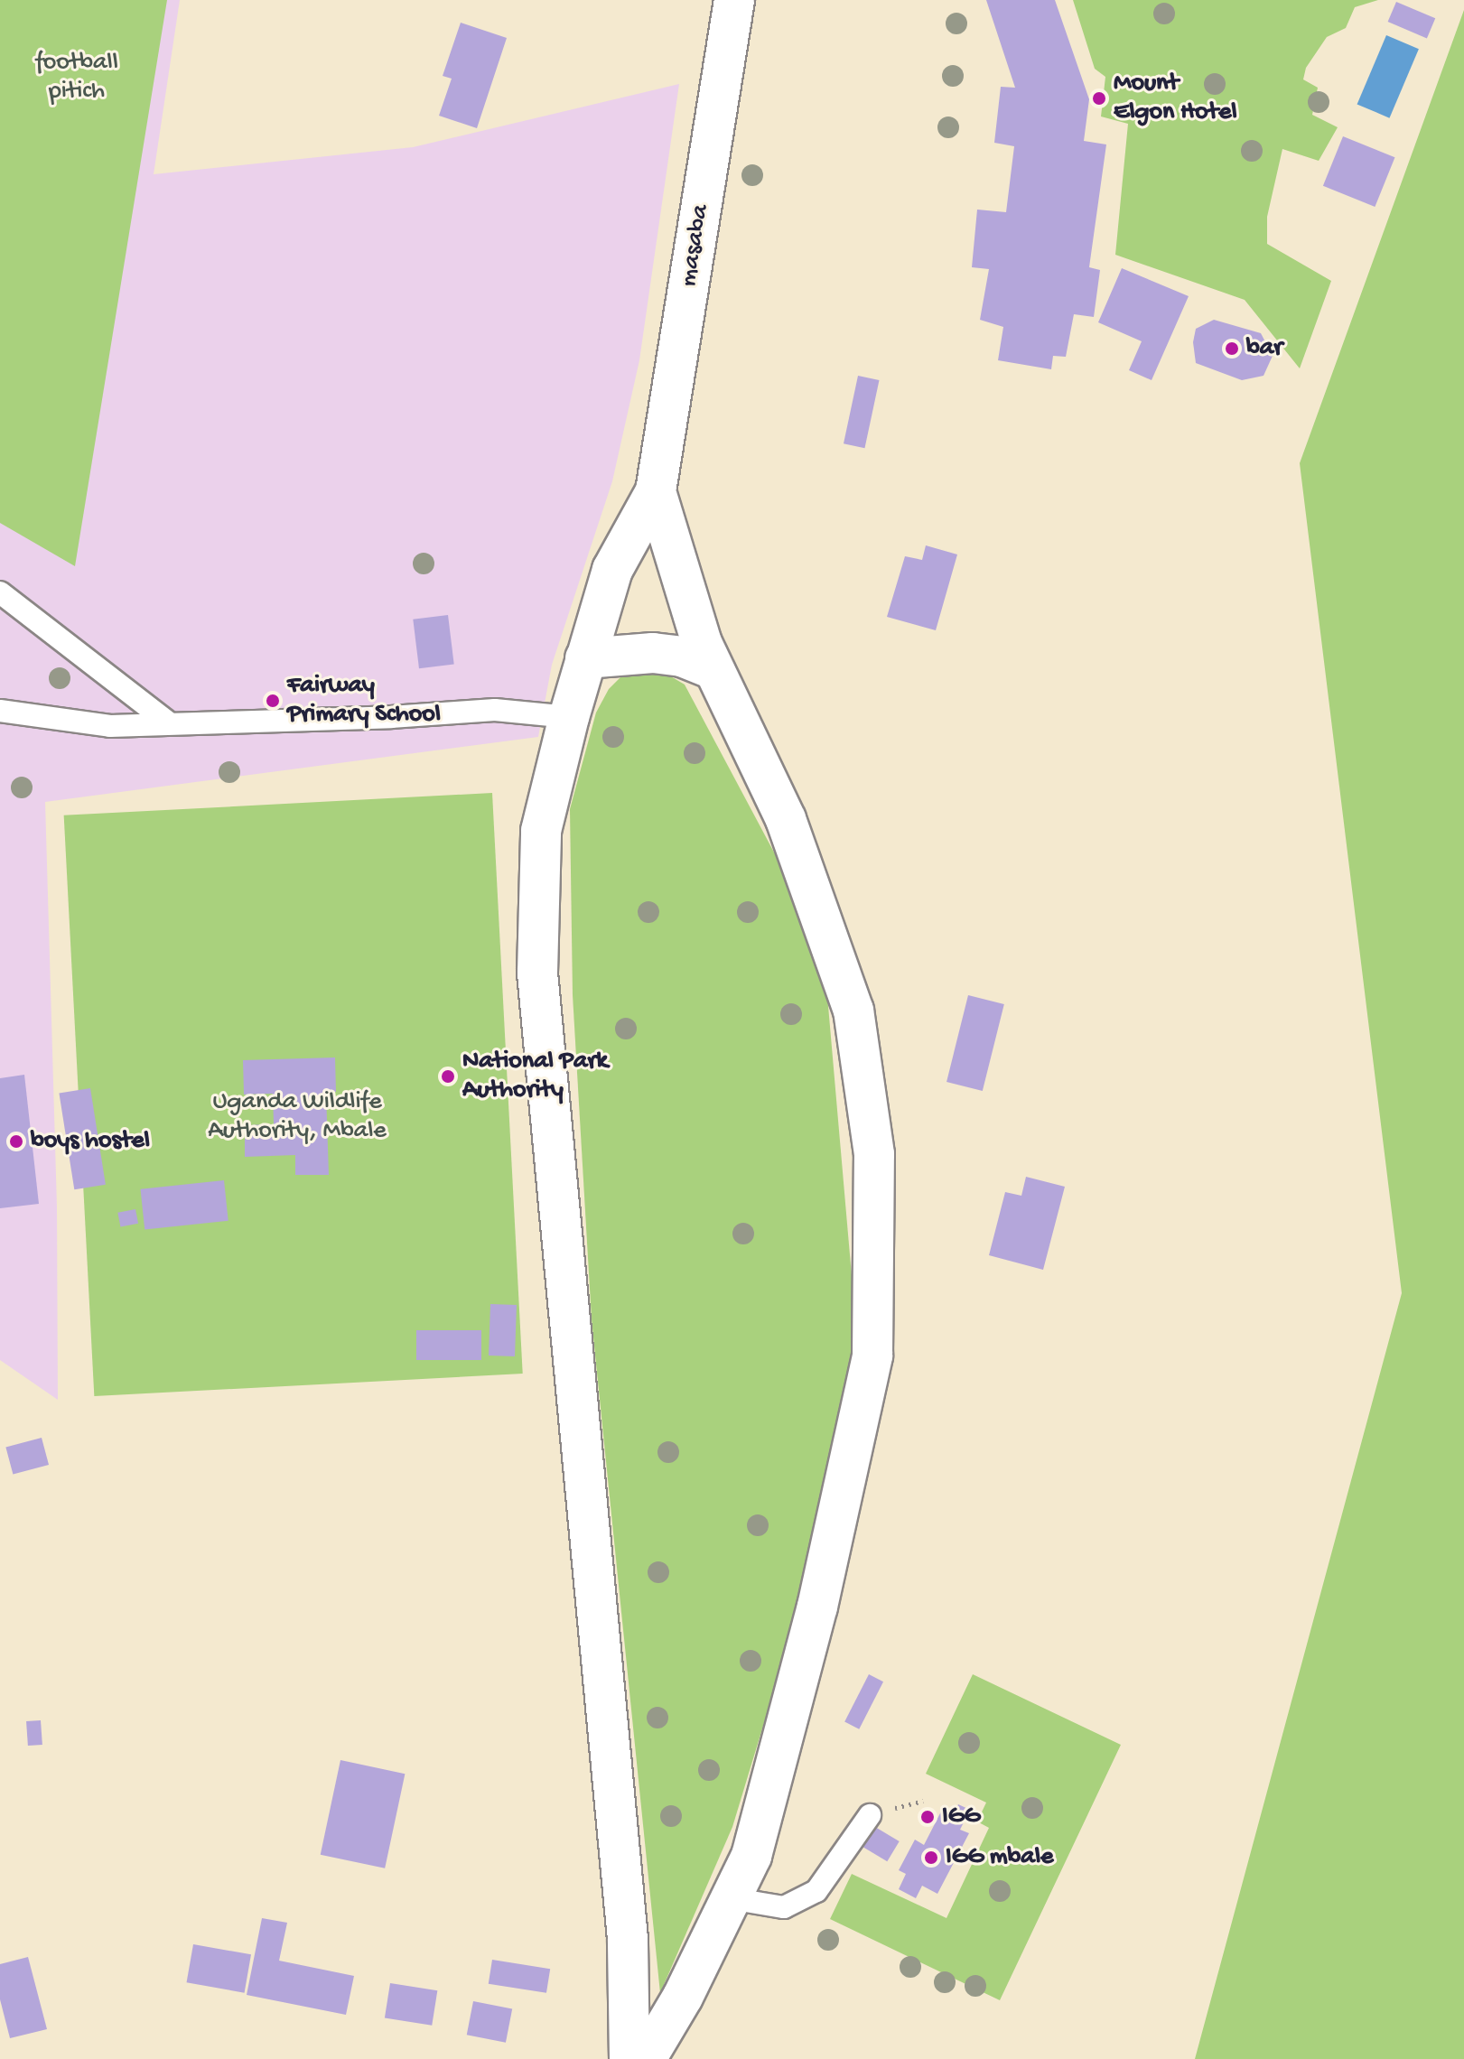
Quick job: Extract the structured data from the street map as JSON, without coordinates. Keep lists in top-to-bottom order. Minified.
{"streets":{"street":["masaba"]},"parks":["football pitich","Uganda Wildlife Authority, Mbale"],"places":["Mount Elgon Hotel","bar","Fairway Primary School","National Park Authority","boys hostel","IGG","IGG mbale"]}
